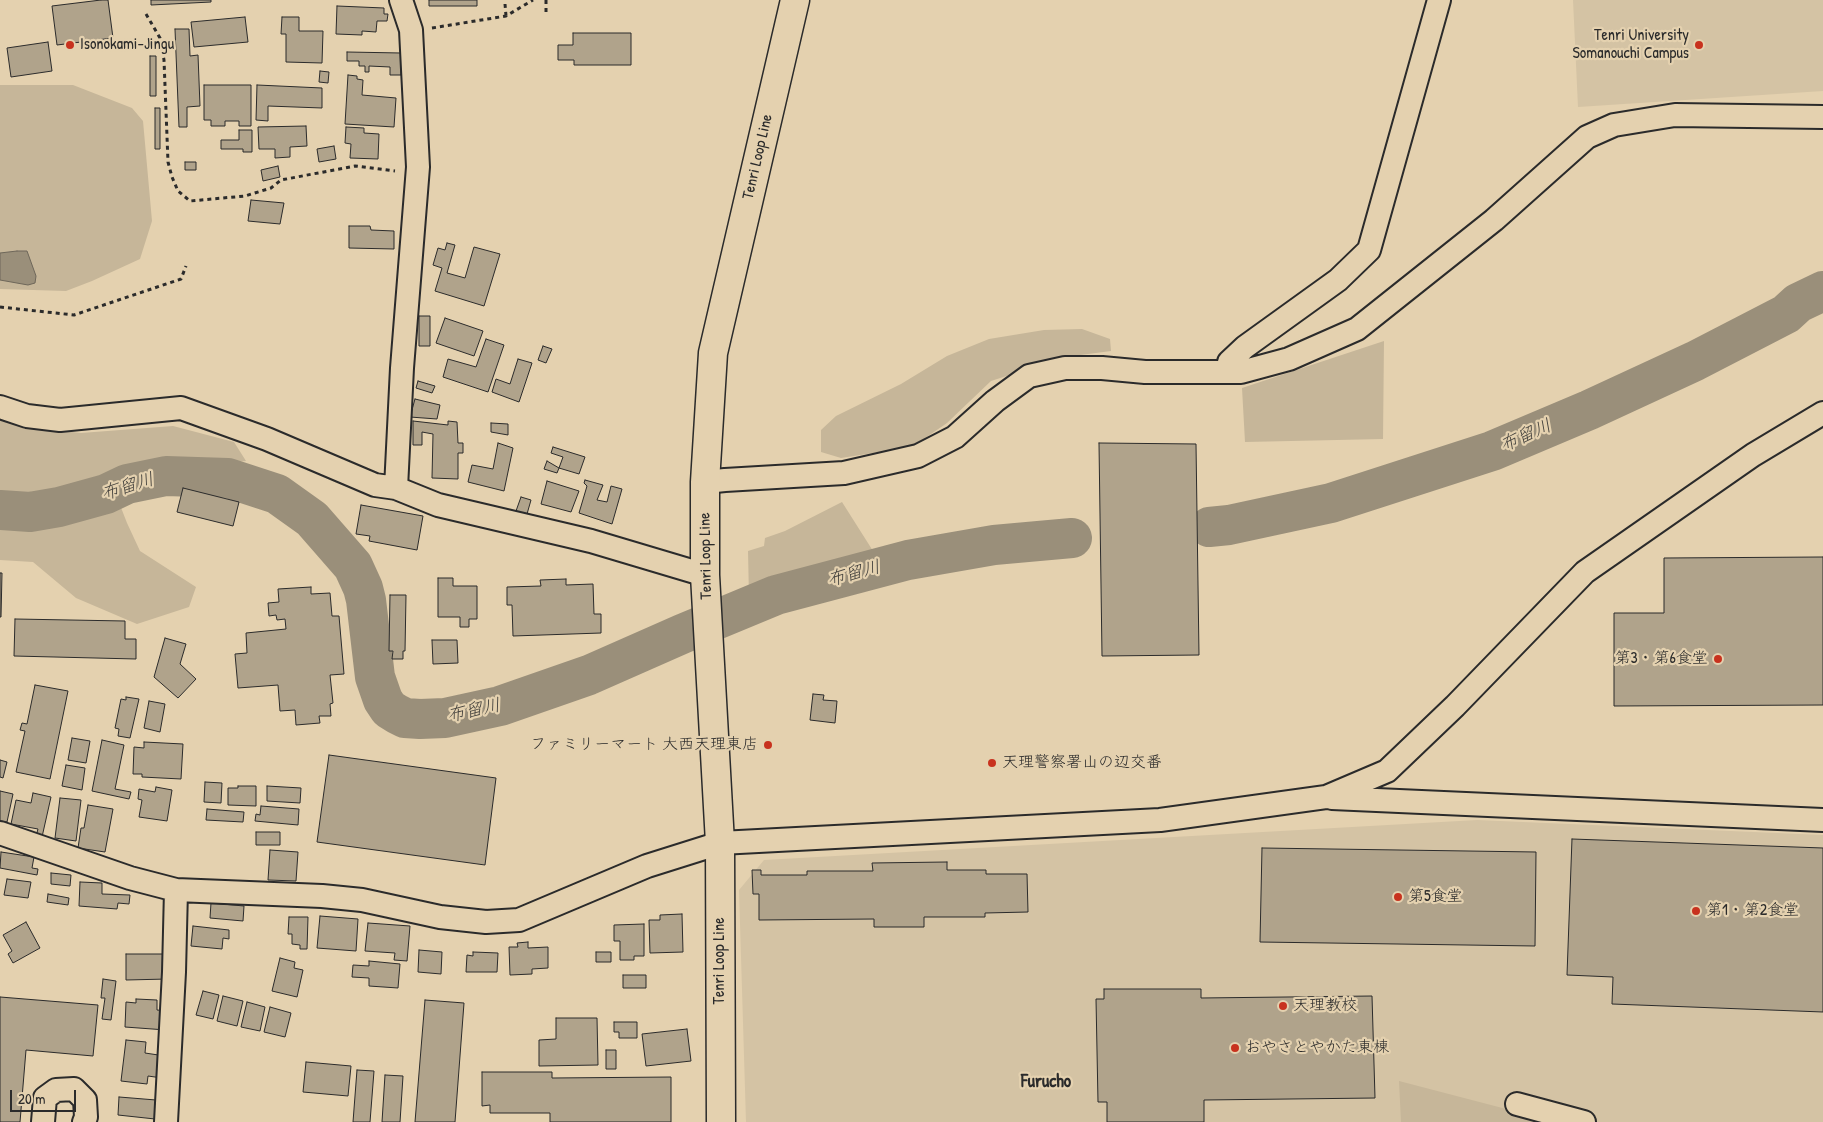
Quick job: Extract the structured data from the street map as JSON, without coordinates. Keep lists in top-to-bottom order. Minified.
{"streets":{"main road":["Tenri Loop Line"]},"districts":["Furucho"],"water":["布留川"],"places":["Isonokami-Jingu","Tenri University Somanouchi Campus","第3・第6食堂","ファミリーマート 大西天理東店","天理警察署山の辺交番","第5食堂","第1・第2食堂","天理教校","おやさとやかた東棟"],"scale_bar":"20 m"}
